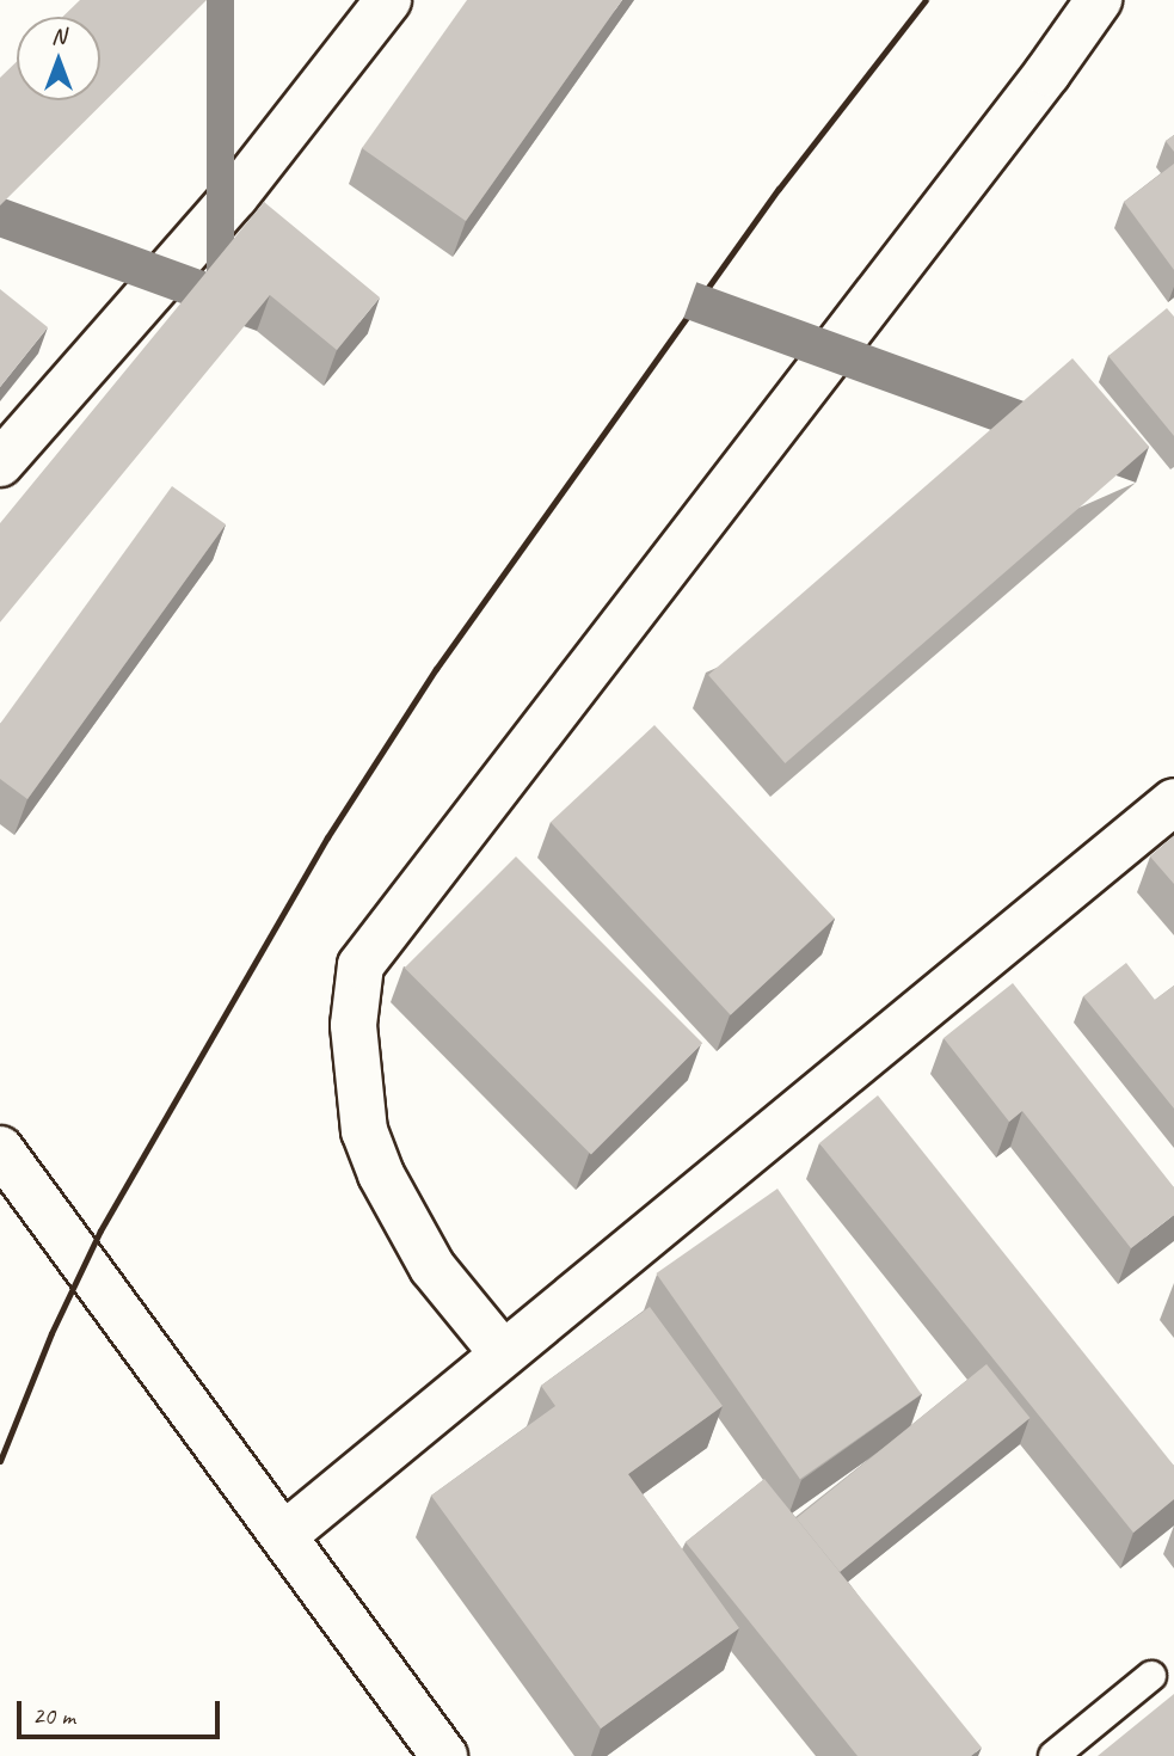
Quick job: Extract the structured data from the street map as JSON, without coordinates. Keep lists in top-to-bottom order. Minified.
{"scale_bar":"20 m","north":"top"}
